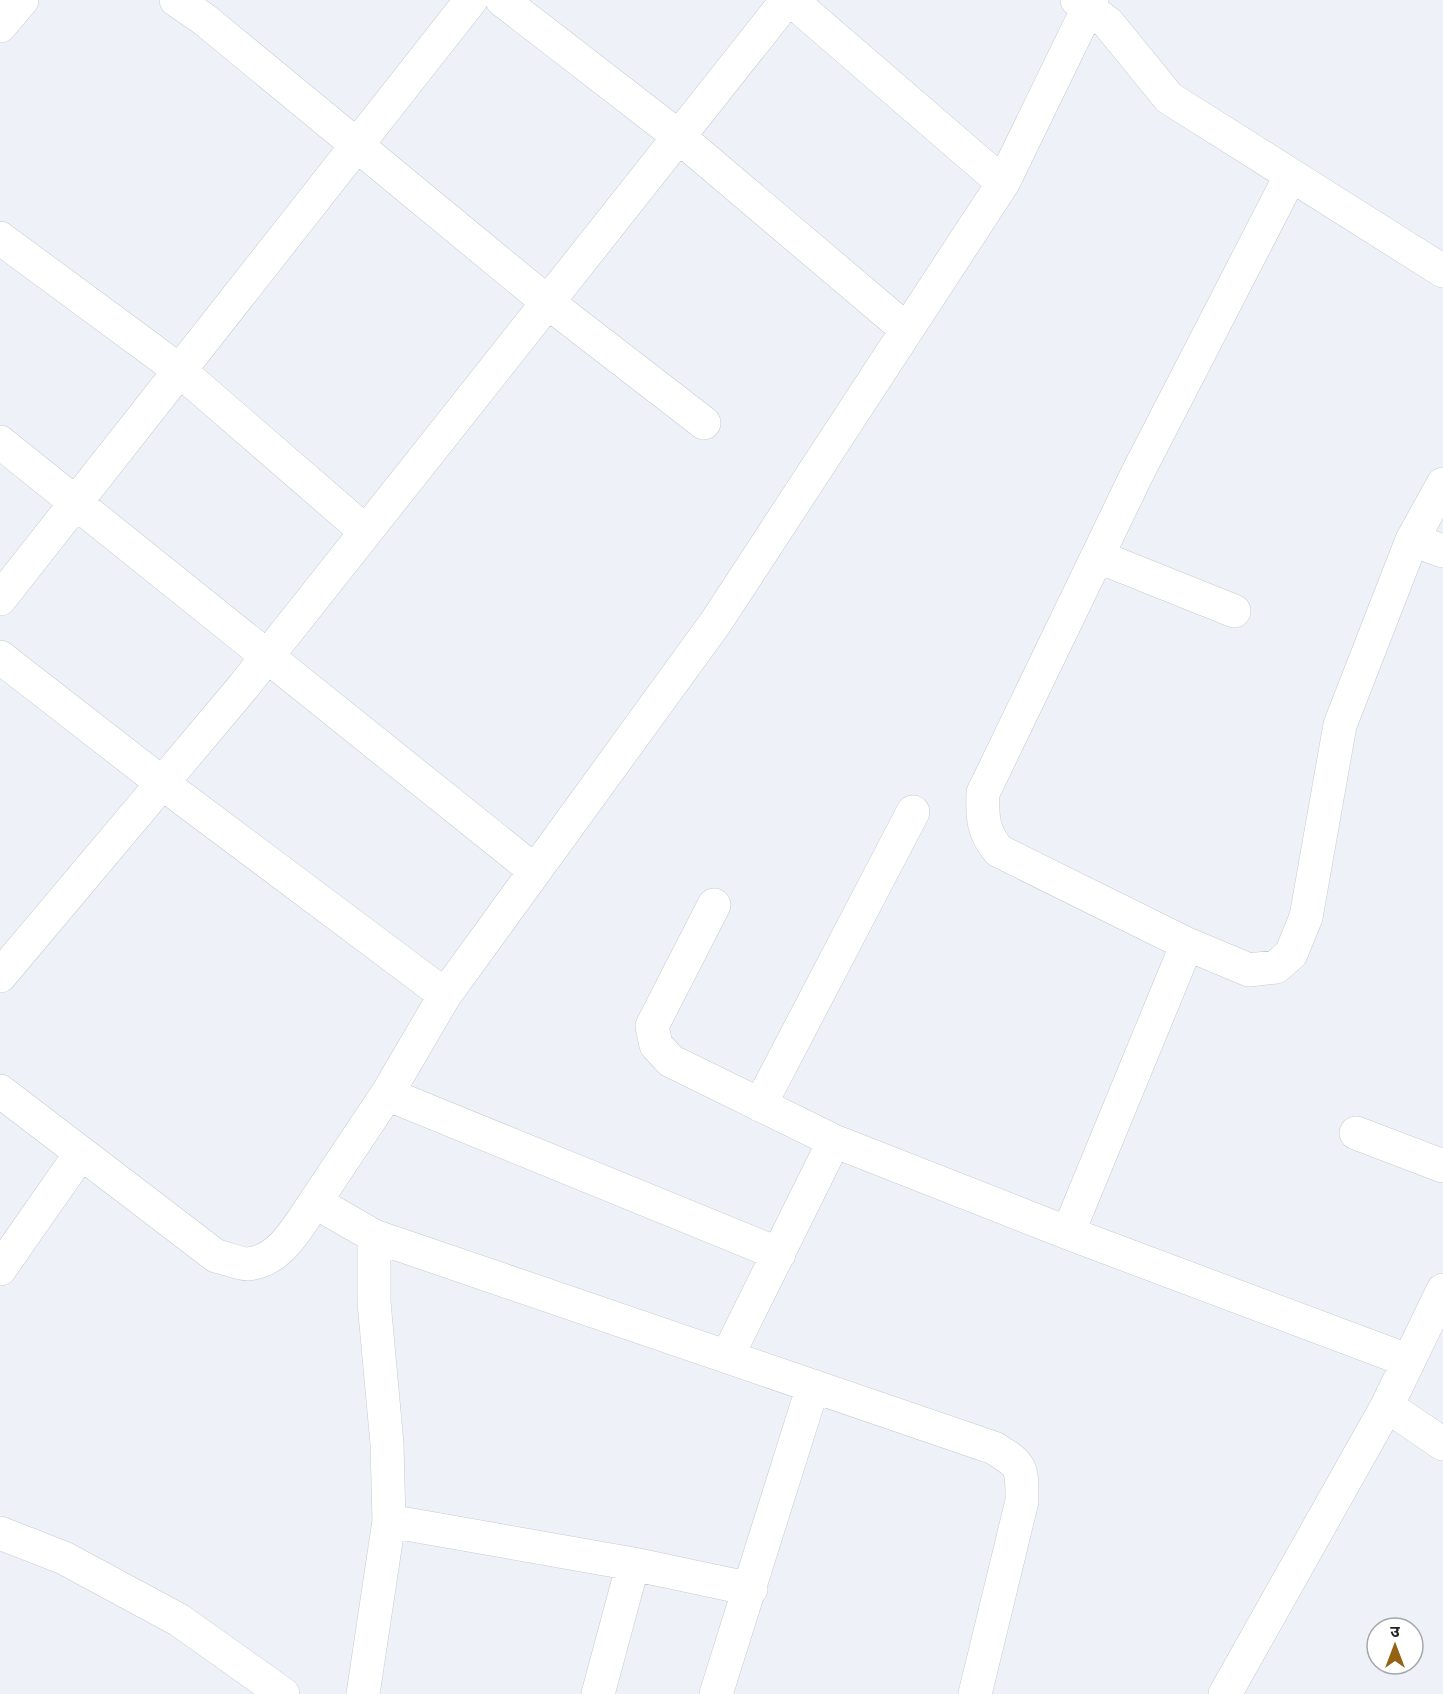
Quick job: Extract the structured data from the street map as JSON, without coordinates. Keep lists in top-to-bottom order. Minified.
{"north":"top"}
